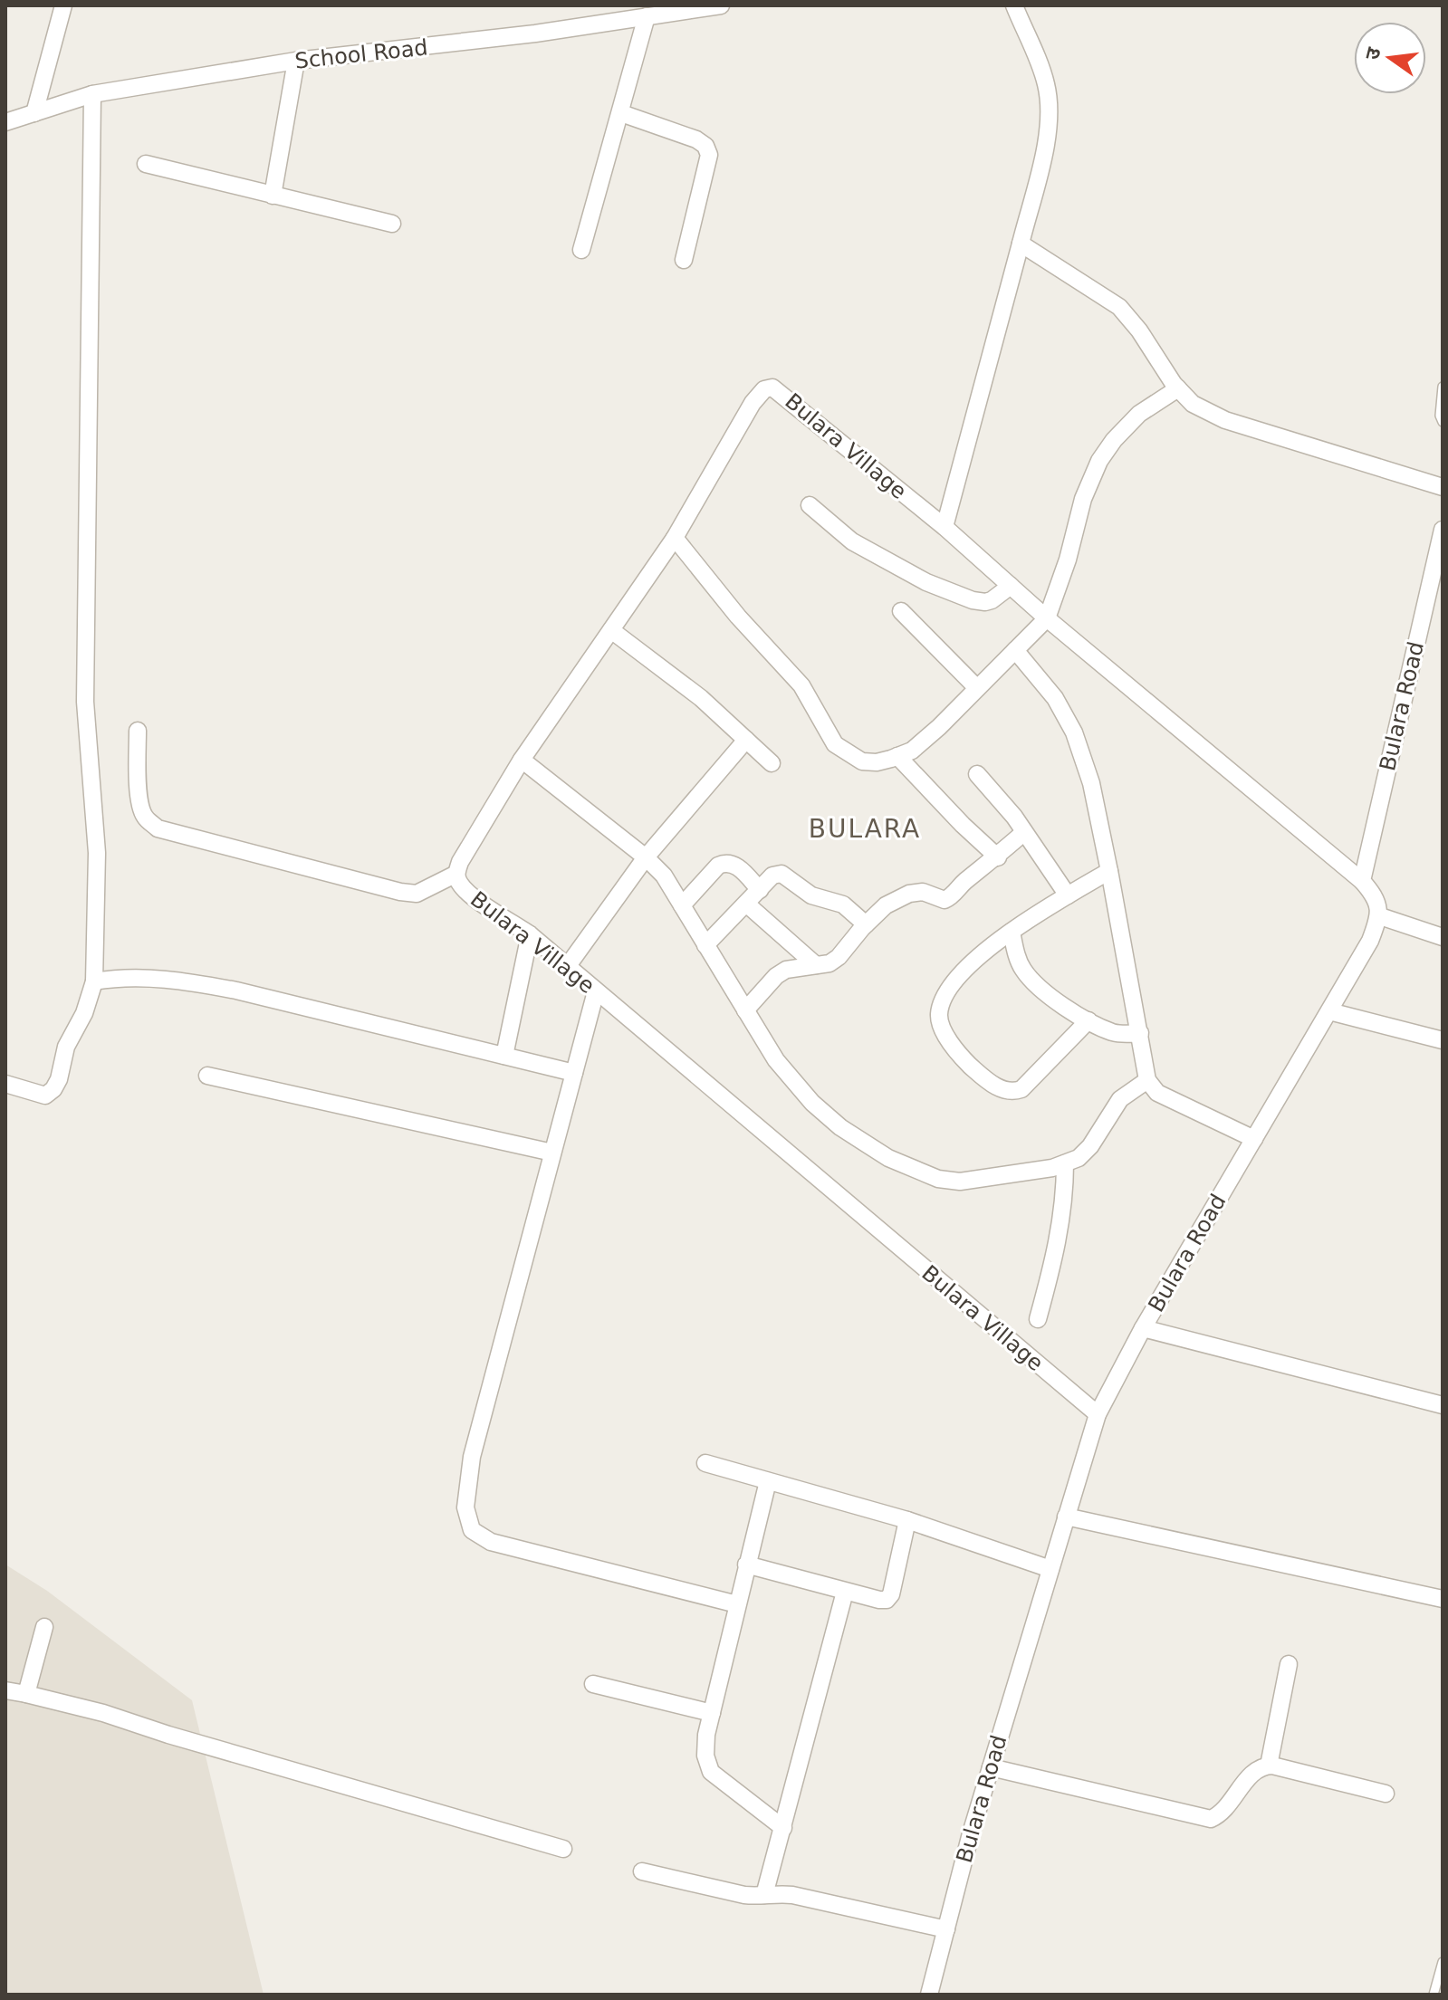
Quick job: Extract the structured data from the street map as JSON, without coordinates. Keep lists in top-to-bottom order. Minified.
{"streets":{"street":["School Road","Bulara Village","Bulara Road"]},"crossings":[["Bulara Village","Bulara Road"]],"districts":["BULARA"],"north":"left"}
